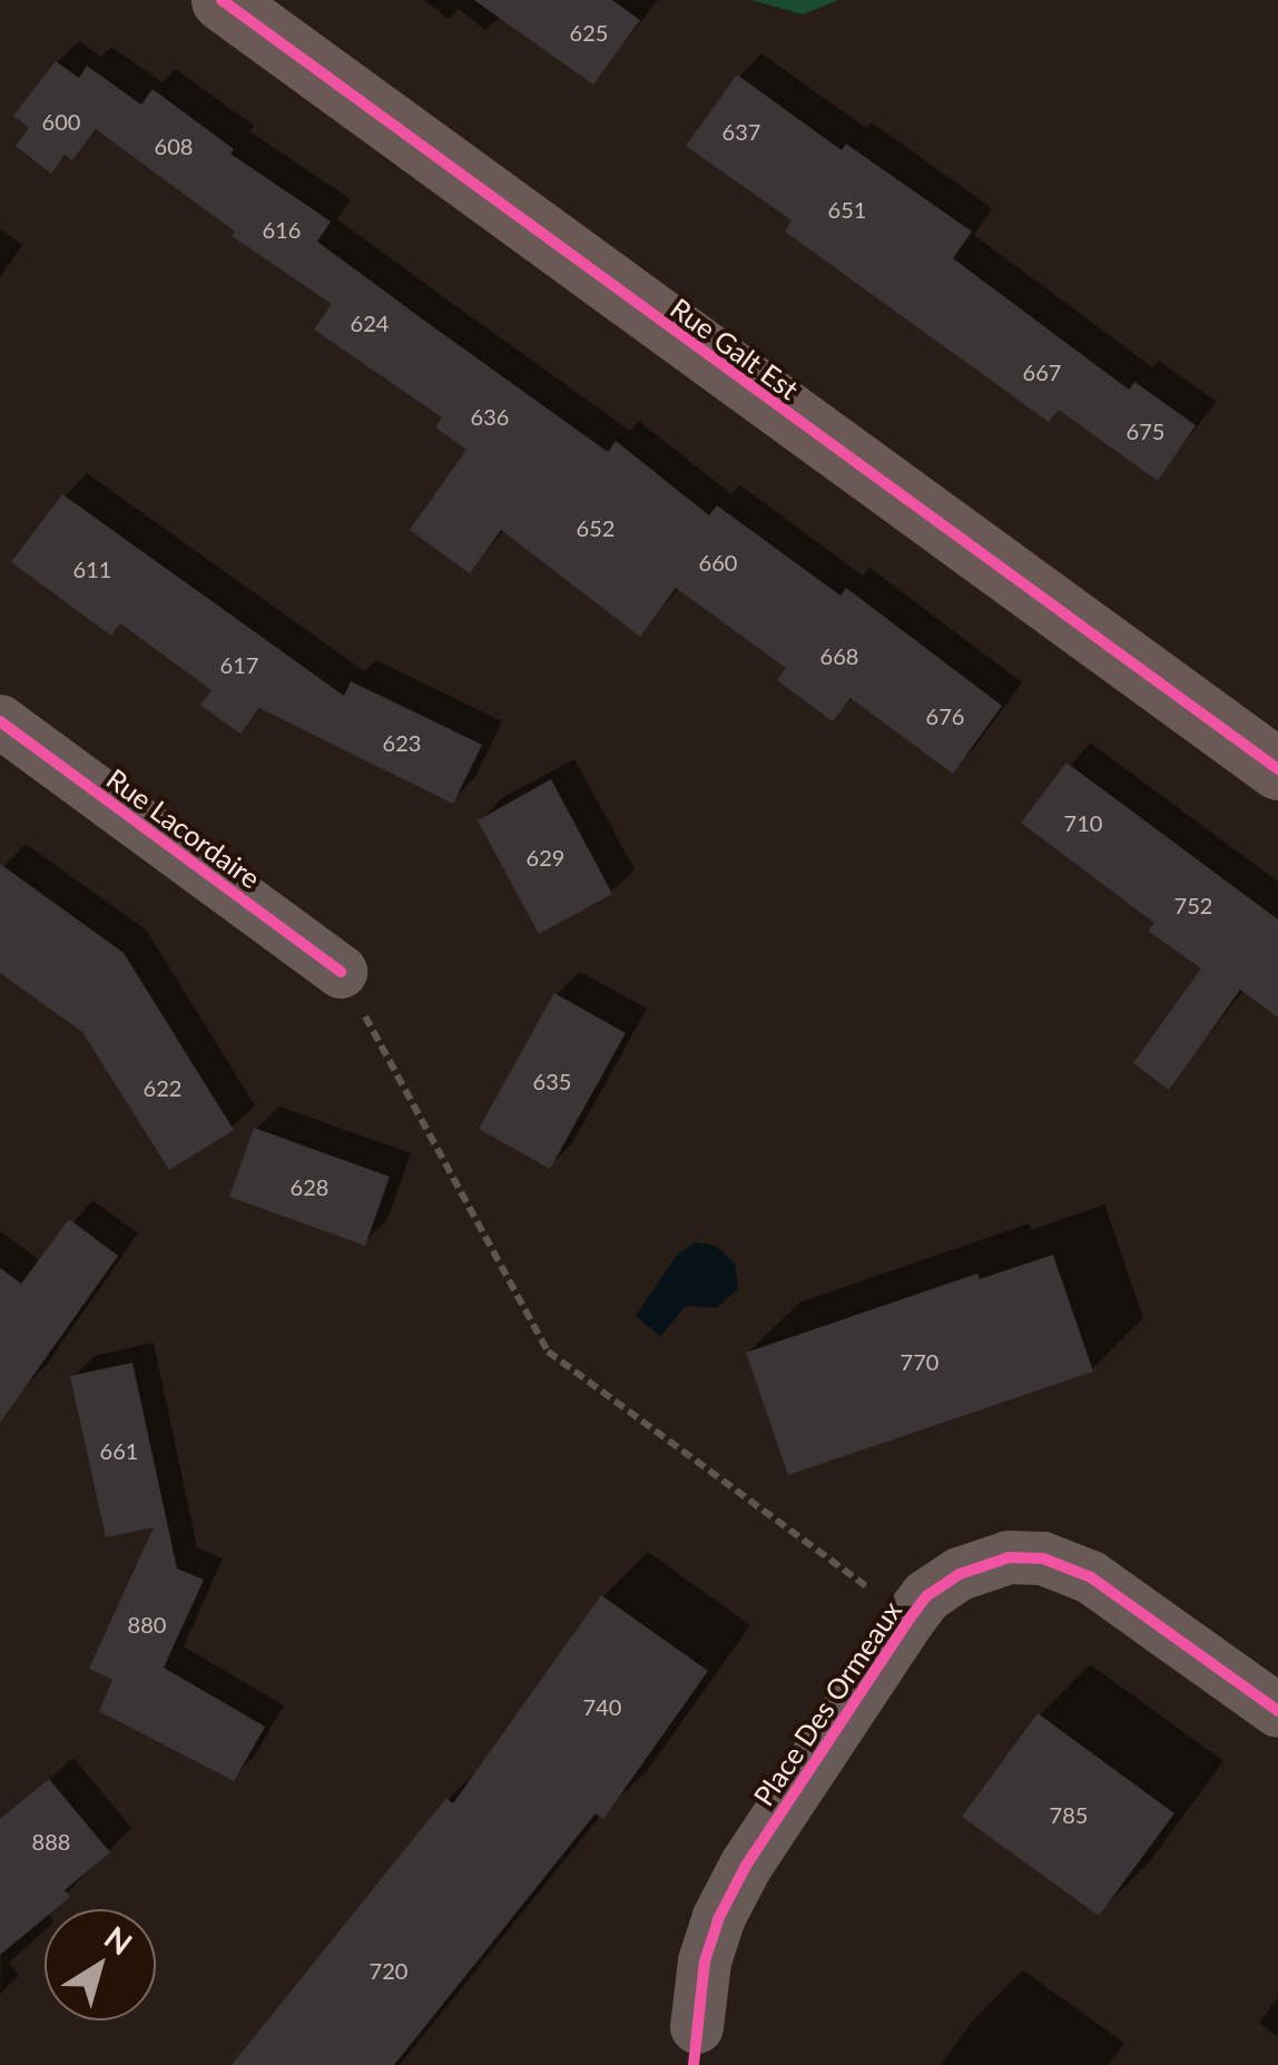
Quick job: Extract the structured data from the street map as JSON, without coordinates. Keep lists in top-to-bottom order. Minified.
{"streets":{"main road":["Rue Galt Est"],"street":["Rue Lacordaire","Place Des Ormeaux"]},"house_numbers":["625","600","637","608","651","616","624","667","636","675","652","660","611","668","617","676","623","710","629","752","635","622","628","770","661","880","740","785","888","720"],"north":"top right"}
